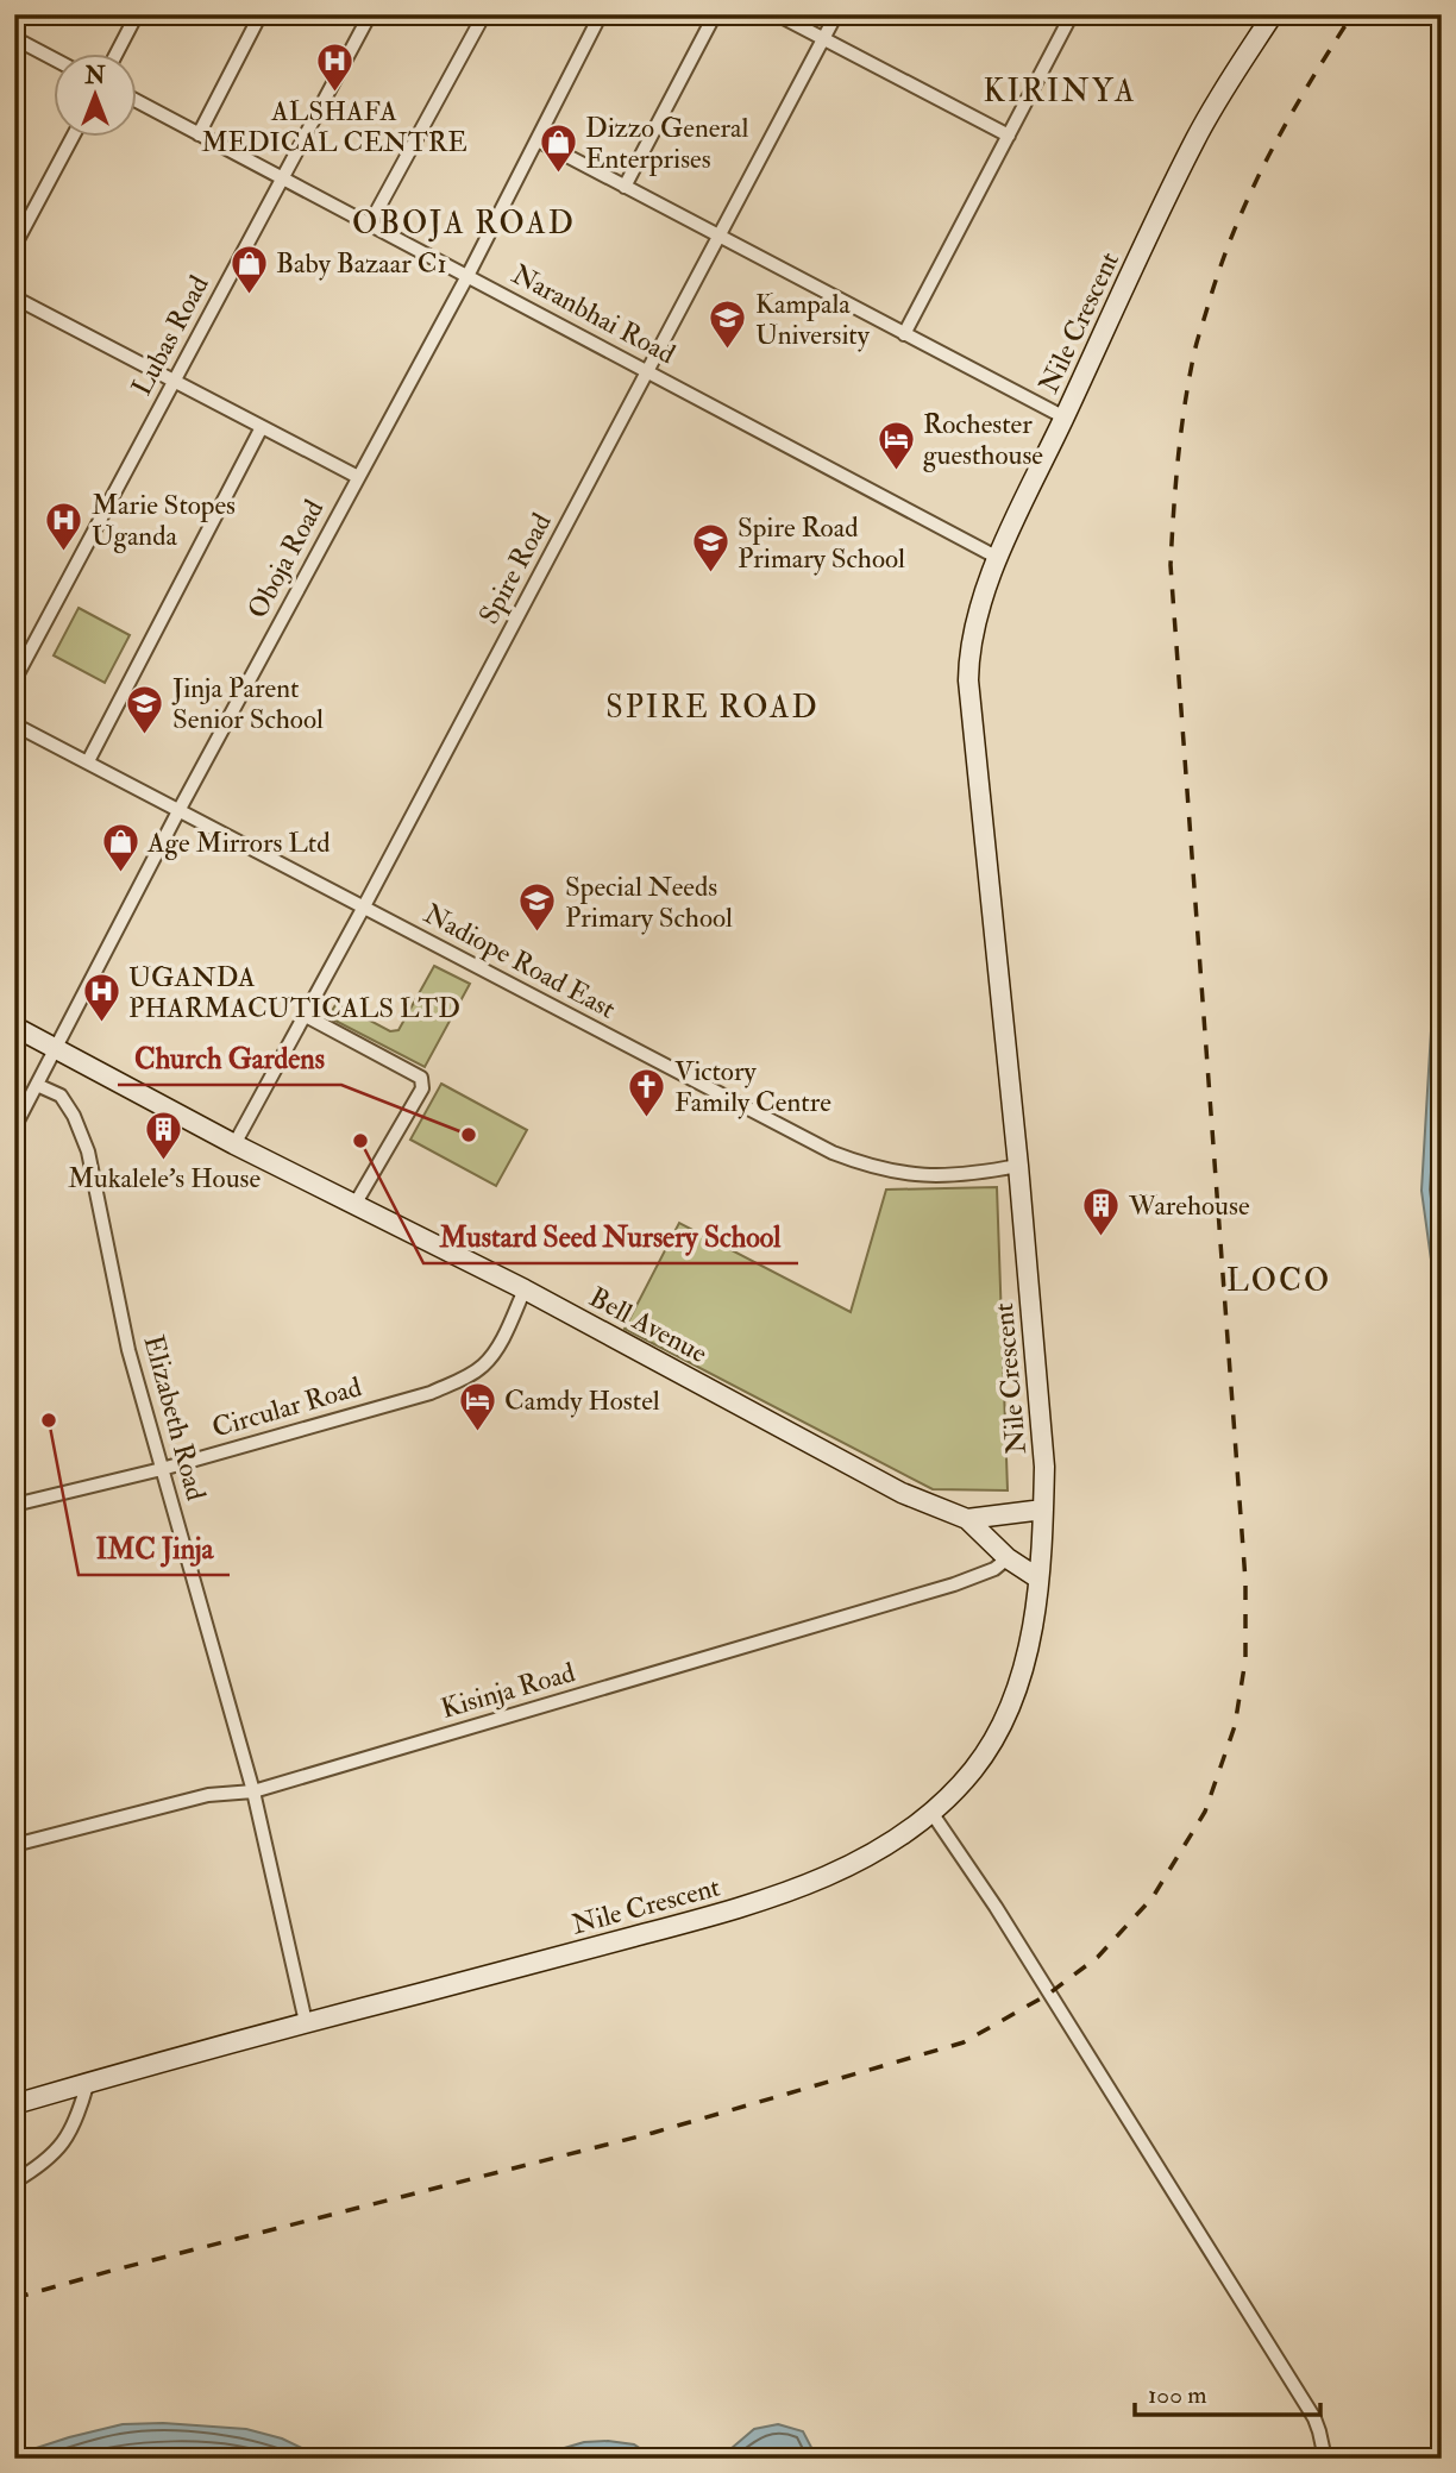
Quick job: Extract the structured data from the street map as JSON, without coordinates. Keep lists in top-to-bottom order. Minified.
{"streets":{"street":["Naranbhai Road","Nile Crescent","Lubas Road","Oboja Road","Spire Road","Nadiope Road East","Bell Avenue","Circular Road","Elizabeth Road","Kisinja Road"]},"crossings":[["Naranbhai Road","Nile Crescent"],["Naranbhai Road","Lubas Road"],["Naranbhai Road","Oboja Road"],["Naranbhai Road","Spire Road"],["Nile Crescent","Nadiope Road East"],["Nile Crescent","Bell Avenue"],["Nile Crescent","Elizabeth Road"],["Oboja Road","Nadiope Road East"],["Oboja Road","Bell Avenue"],["Oboja Road","Elizabeth Road"],["Spire Road","Nadiope Road East"],["Spire Road","Bell Avenue"],["Bell Avenue","Circular Road"],["Circular Road","Elizabeth Road"],["Elizabeth Road","Kisinja Road"]],"districts":["KIRINYA","OBOJA ROAD","SPIRE ROAD","LOCO"],"places":{"hospital":["ALSHAFA MEDICAL CENTRE","Marie Stopes Uganda","UGANDA PHARMACUTICALS LTD"],"shop":["Dizzo General Enterprises","Baby Bazaar C1","Age Mirrors Ltd"],"school or university":["Kampala University","Spire Road Primary School","Jinja Parent Senior School","Special Needs Primary School"],"hotel":["Rochester guesthouse","Camdy Hostel"],"church":["Victory Family Centre"],"other":["Church Gardens","Mustard Seed Nursery School","IMC Jinja"],"building":["Mukalele's House","Warehouse"]},"scale_bar":"100 m","north":"top"}
